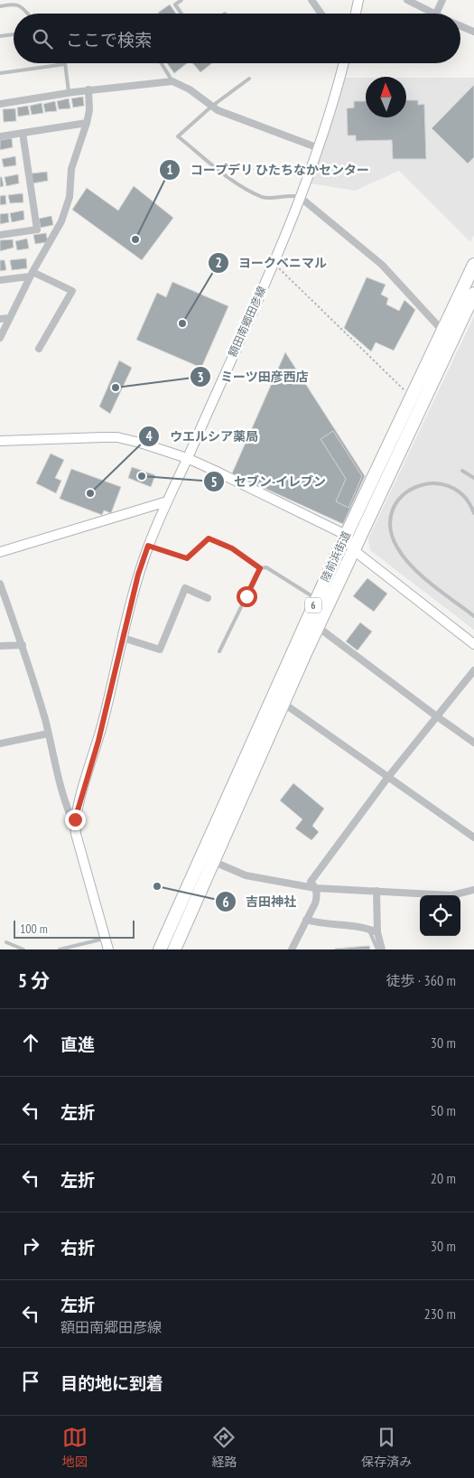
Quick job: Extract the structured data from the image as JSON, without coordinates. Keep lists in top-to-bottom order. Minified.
{"streets":{"highway":["陸前浜街道","6"],"main road":["額田南郷田彦線"]},"places":["コープデリ ひたちなかセンター","ヨークベニマル","ミーツ田彦西店","セブン-イレブン","ウエルシア薬局","吉田神社"],"scale_bar":"100 m","north":"top","page":{"search":"ここで検索","scale":"100 m","heading":["5 分","徒歩 · 360 m"],"list":[["直進","30 m"],["左折","50 m"],["左折","20 m"],["右折","30 m"],["左折","額田南郷田彦線","230 m"],"目的地に到着"],"nav":["地図","経路","保存済み"]}}
